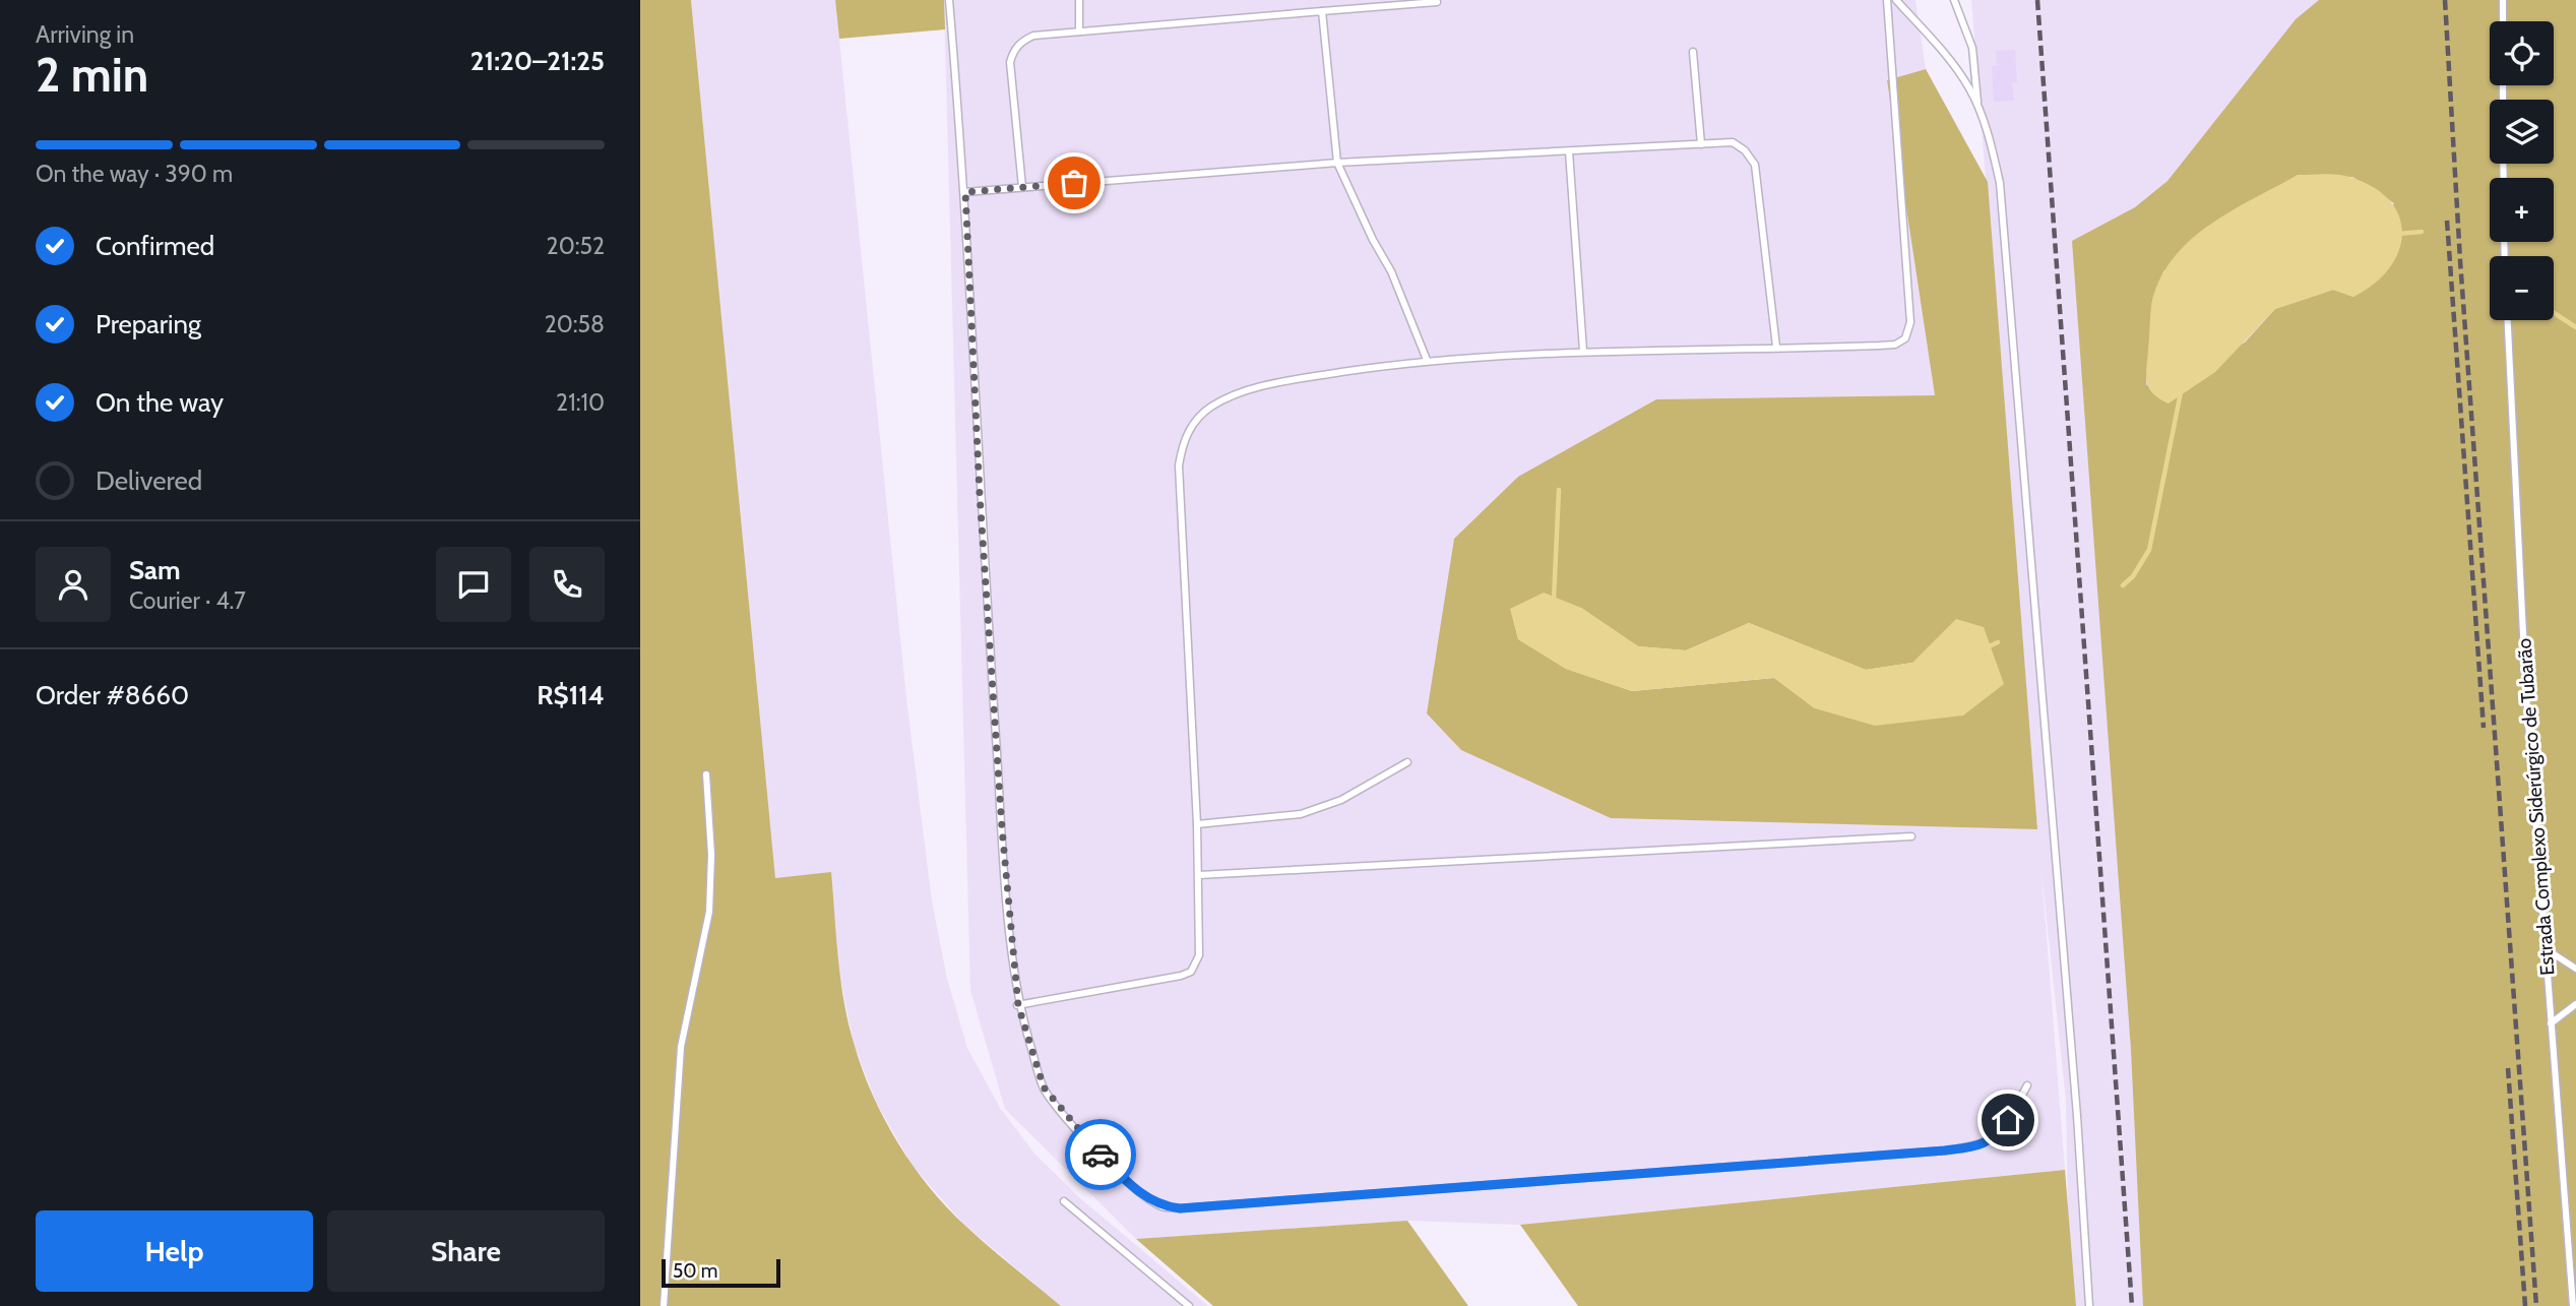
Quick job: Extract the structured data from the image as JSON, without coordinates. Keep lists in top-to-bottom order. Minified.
{"streets":{"lane":["Estrada Complexo Siderúrgico de Tubarão"]},"scale_bar":"50 m","page":{"heading":["2 min","Arriving in","21:20–21:25"],"panel":["Sam","Courier · 4.7","Order #8660","R$114"],"map_buttons":["+","−"],"bar":"On the way · 390 m","list":[["Confirmed","20:52"],["Preparing","20:58"],["On the way","21:10"],"Delivered"],"buttons":["Help","Share"],"scale":"50 m"}}
